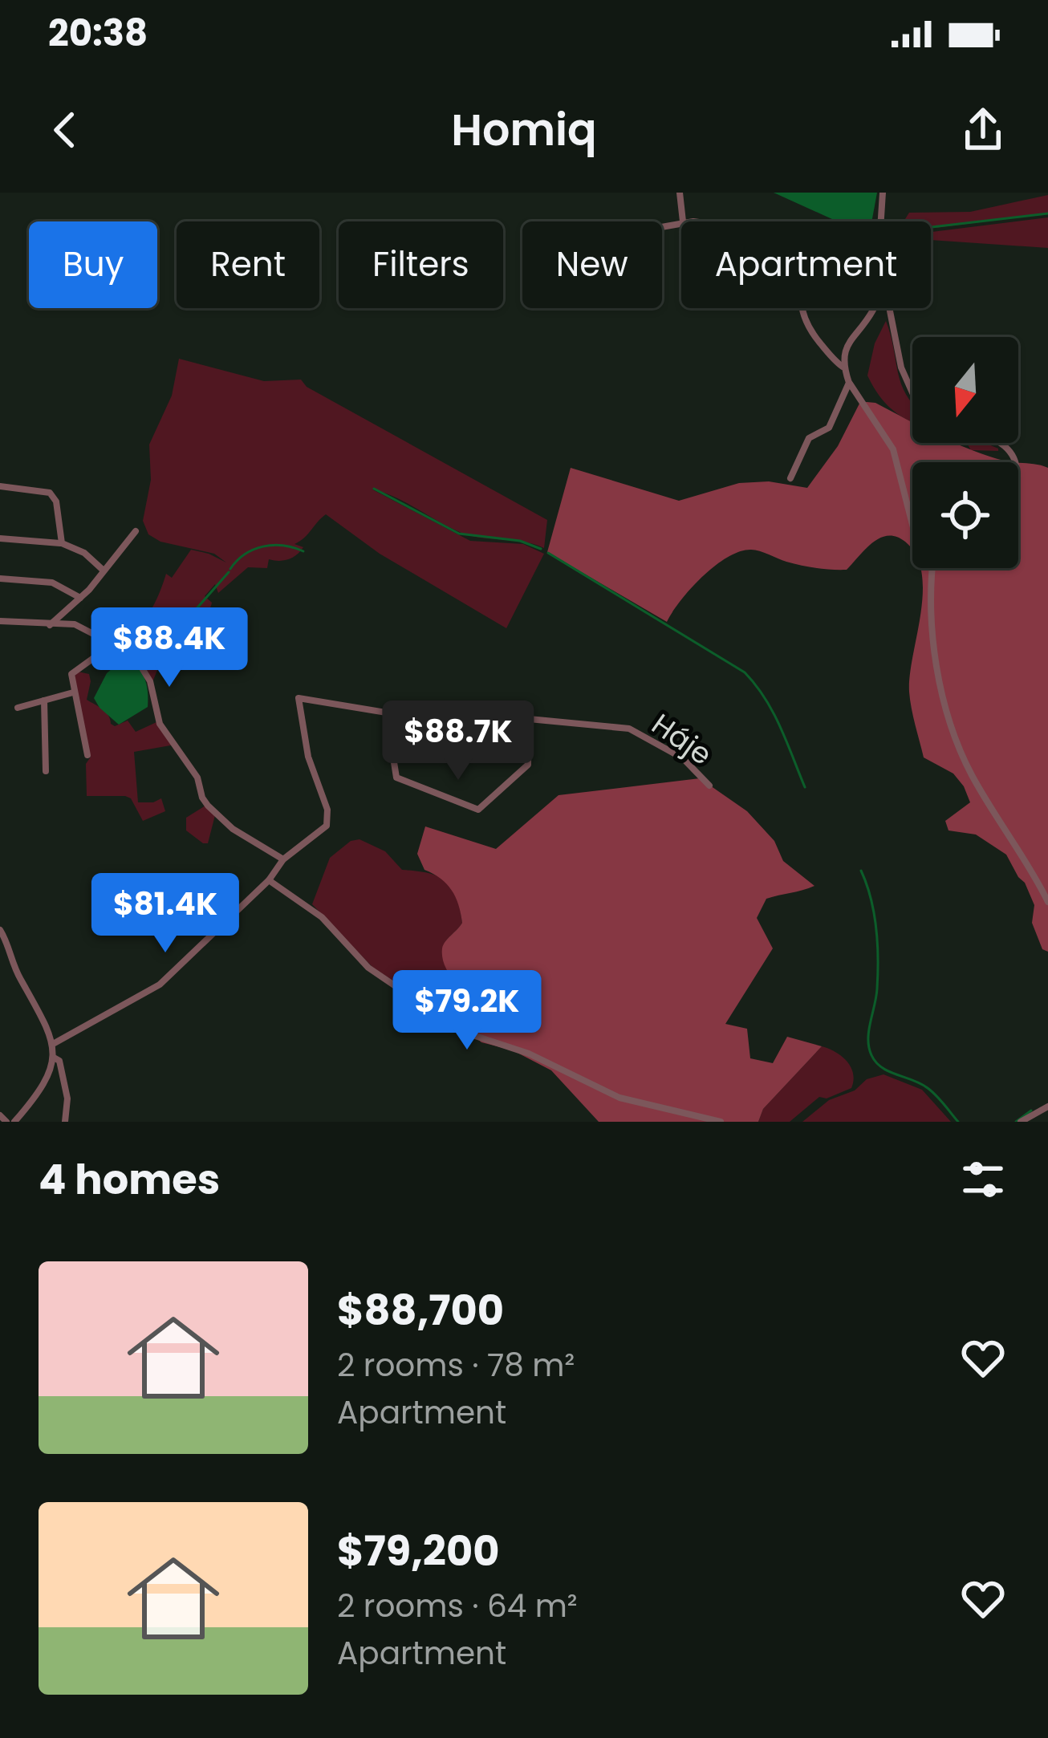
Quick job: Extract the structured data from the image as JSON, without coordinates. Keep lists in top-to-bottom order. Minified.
{"streets":{"street":["Háje"]},"north":"bottom","page":{"status":"20:38","header":"Homiq","chip":["Buy","Rent","Filters","New","Apartment"],"price":["$88.4K","$88.7K","$81.4K","$79.2K"],"heading":"4 homes","list":[{"name":"$88,700","note":"2 rooms · 78 m² · Apartment"},{"name":"$79,200","note":"2 rooms · 64 m² · Apartment"}]}}
